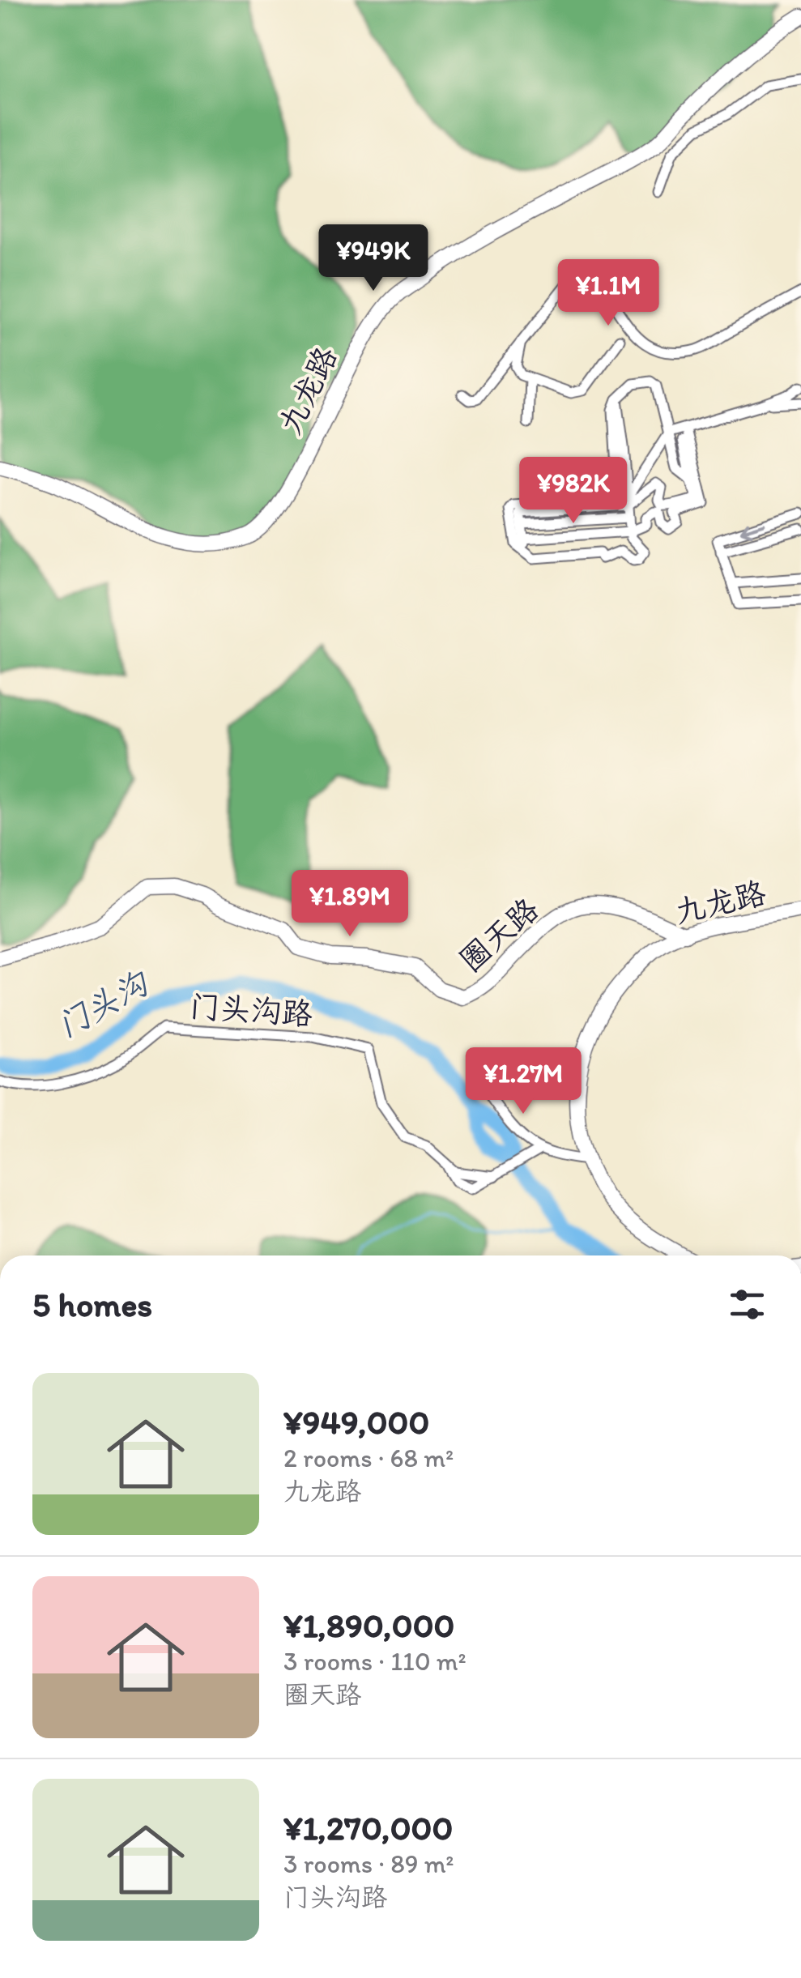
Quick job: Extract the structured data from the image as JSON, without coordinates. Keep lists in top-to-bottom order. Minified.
{"streets":{"street":["九龙路","圈天路","门头沟路"]},"crossings":[["九龙路","圈天路"]],"water":["门头沟"],"page":{"price":["¥949K","¥1.1M","¥982K","¥1.89M","¥1.27M"],"heading":"5 homes","list":[{"name":"¥949,000","note":"2 rooms · 68 m² · 九龙路"},{"name":"¥1,890,000","note":"3 rooms · 110 m² · 圈天路"},{"name":"¥1,270,000","note":"3 rooms · 89 m² · 门头沟路"}]}}
